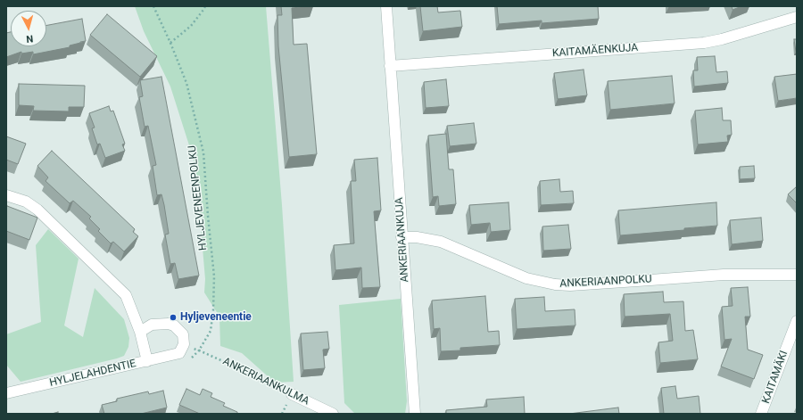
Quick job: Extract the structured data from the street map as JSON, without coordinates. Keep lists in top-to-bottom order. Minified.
{"streets":{"street":["KAITAMÄENKUJA","ANKERIAANKUJA","ANKERIAANPOLKU","HYLJELAHDENTIE","KAITAMÄKI","ANKERIAANKULMA"],"path":["HYLJEVENEENPOLKU"]},"crossings":[["KAITAMÄENKUJA","ANKERIAANKUJA"],["HYLJEVENEENPOLKU","ANKERIAANKULMA"],["ANKERIAANKUJA","ANKERIAANPOLKU"]],"places":["Hyljeveneentie"],"north":"bottom"}
